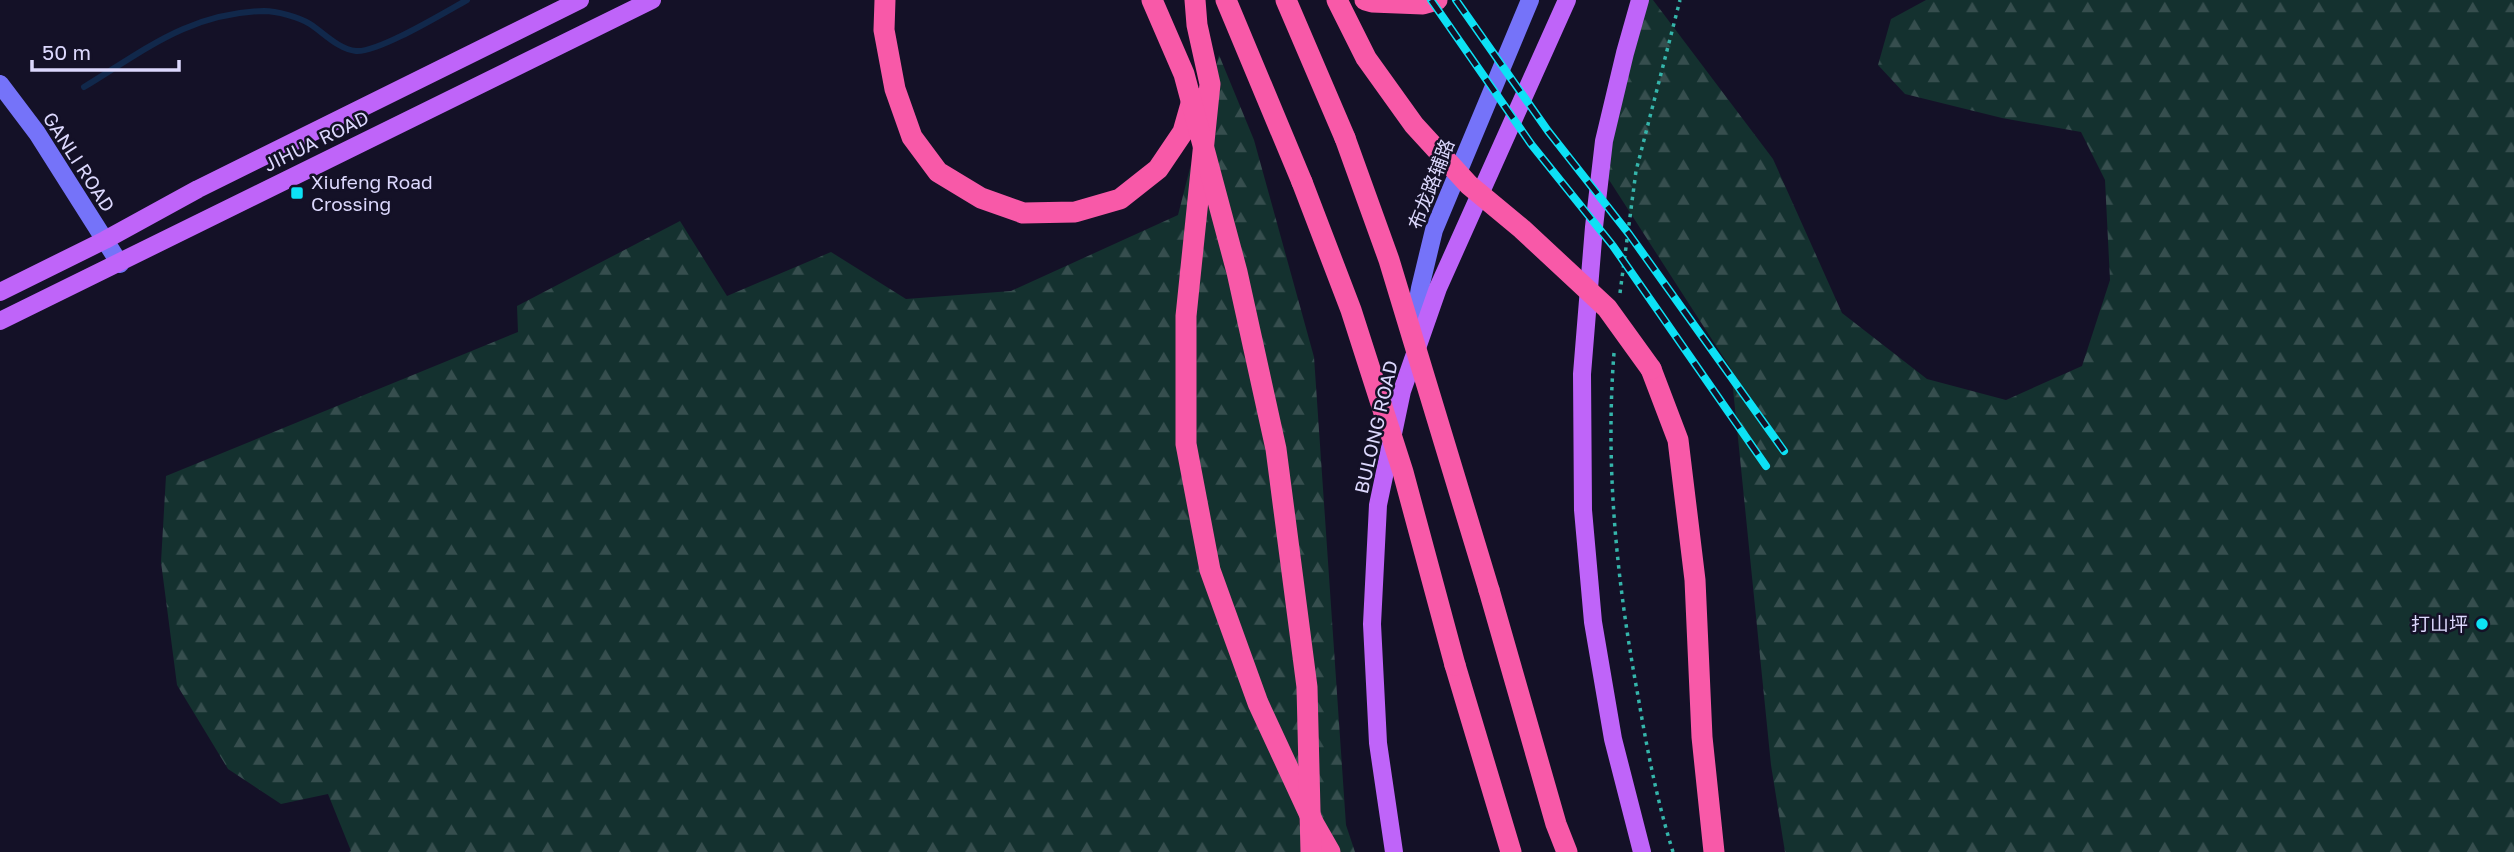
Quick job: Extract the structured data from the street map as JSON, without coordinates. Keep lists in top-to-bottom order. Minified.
{"streets":{"main road":["JIHUA ROAD","GANLI ROAD","布龙路辅路","BULONG ROAD"]},"crossings":[["JIHUA ROAD","GANLI ROAD"],["布龙路辅路","BULONG ROAD"]],"places":{"transit":["Xiufeng Road Crossing"],"other":["打山坪"]},"scale_bar":"50 m"}
